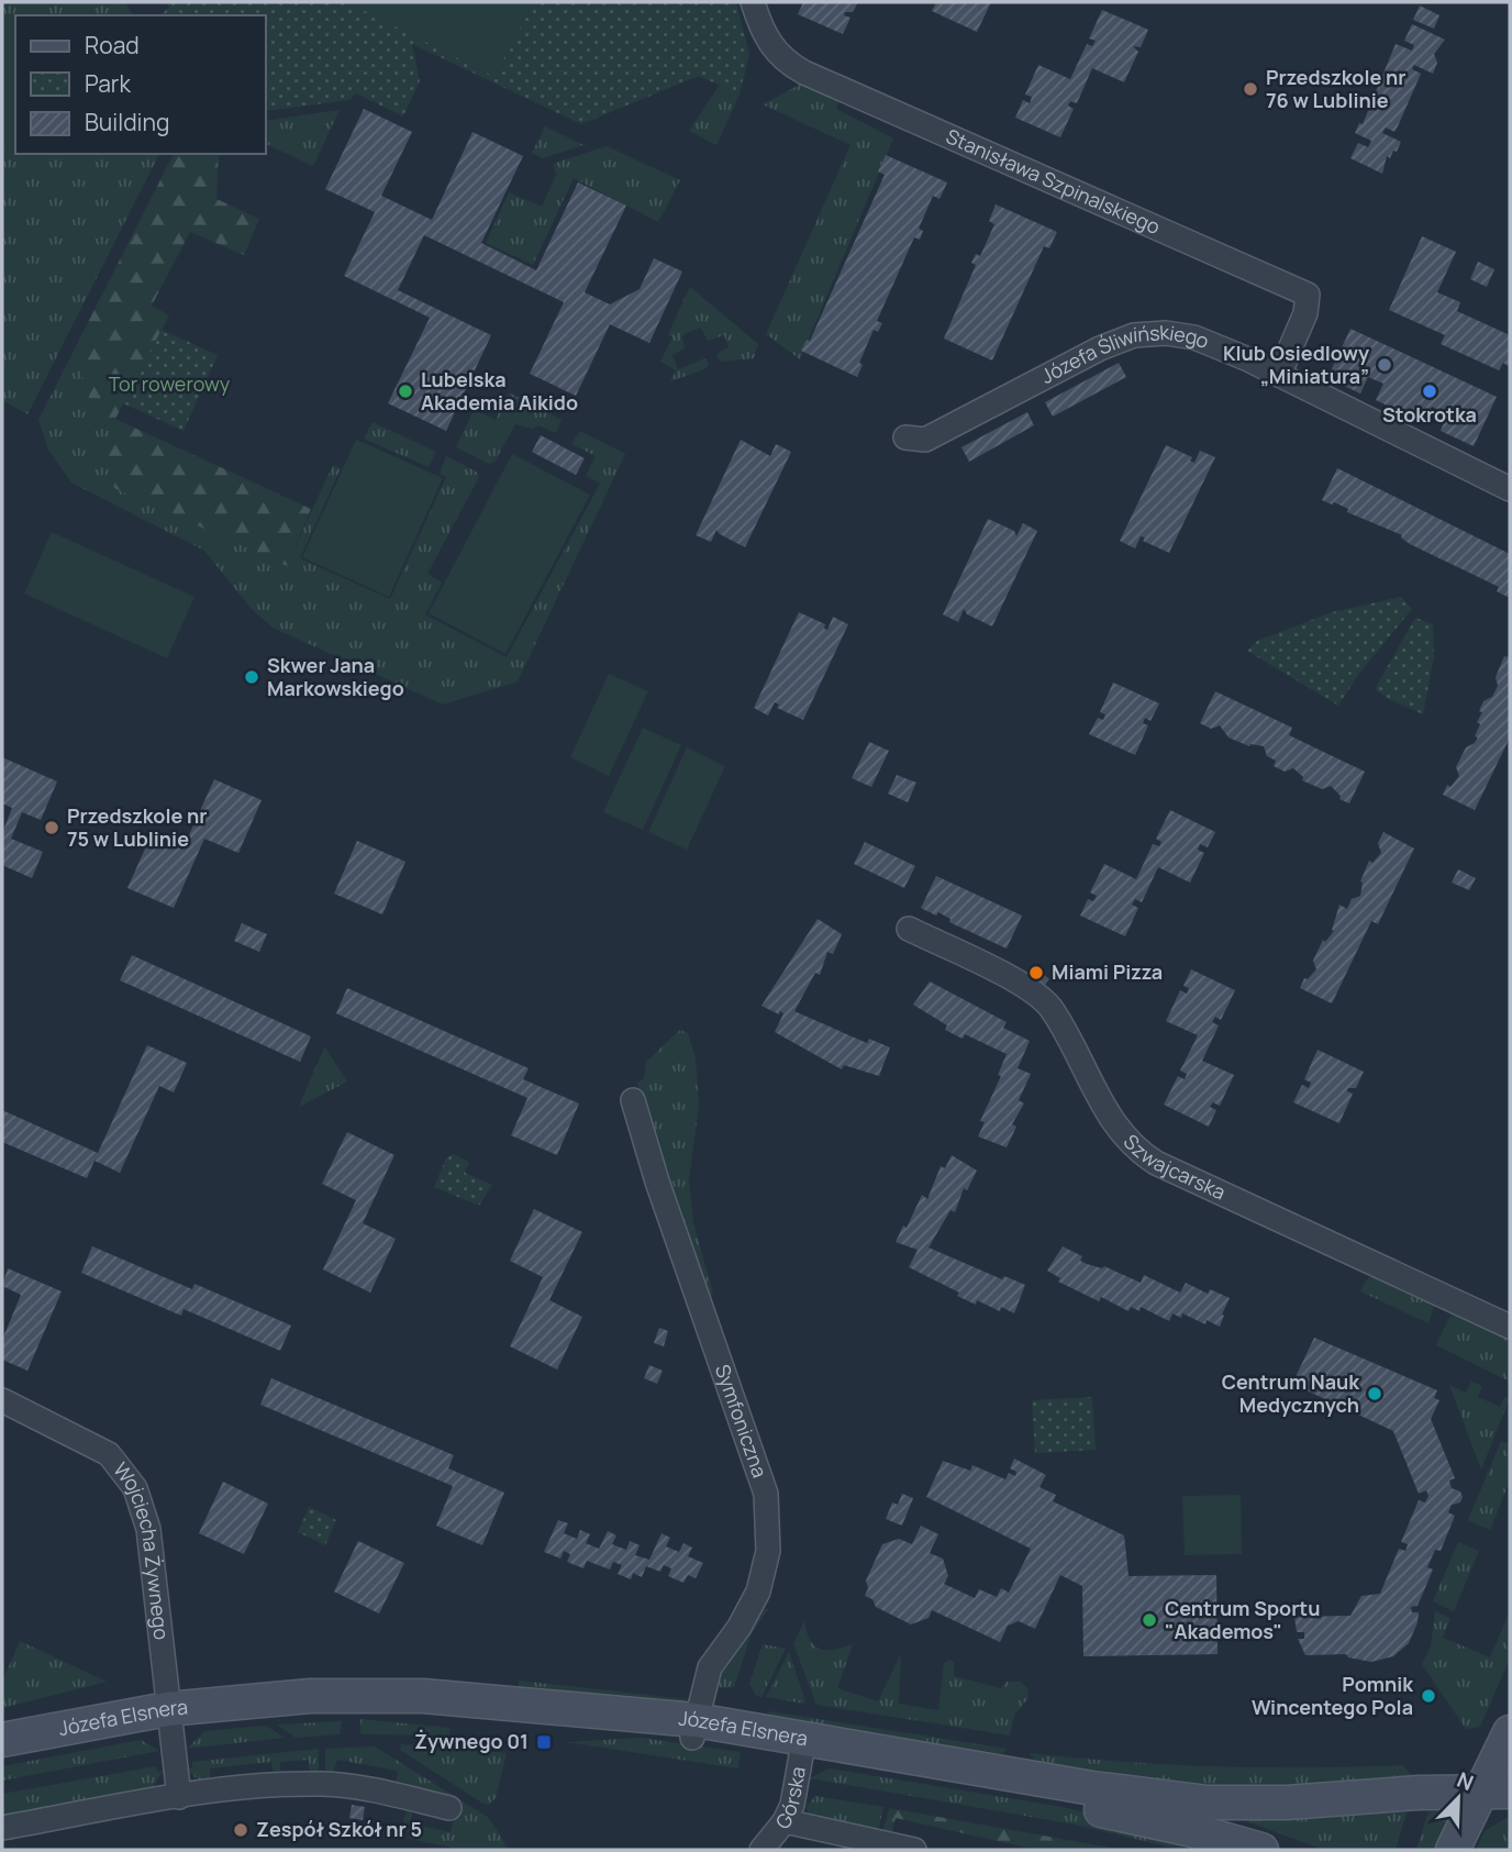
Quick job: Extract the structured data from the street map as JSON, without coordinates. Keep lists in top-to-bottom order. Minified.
{"streets":{"street":["Stanisława Szpinalskiego","Józefa Śliwińskiego","Szwajcarska","Symfoniczna","Wojciecha Żywnego","Józefa Elsnera","Górska"]},"crossings":[["Stanisława Szpinalskiego","Józefa Śliwińskiego"],["Symfoniczna","Józefa Elsnera"],["Wojciecha Żywnego","Józefa Elsnera"],["Józefa Elsnera","Górska"]],"parks":["Tor rowerowy"],"places":{"other":["Przedszkole nr 76 w Lublinie","Klub Osiedlowy „Miniatura”","Lubelska Akademia Aikido","Stokrotka","Skwer Jana Markowskiego","Przedszkole nr 75 w Lublinie","Miami Pizza","Centrum Nauk Medycznych","Centrum Sportu \"Akademos\"","Pomnik Wincentego Pola","Zespół Szkół nr 5"],"transit":["Żywnego 01"]},"legend":["Road","Park","Building"],"north":"top right"}
